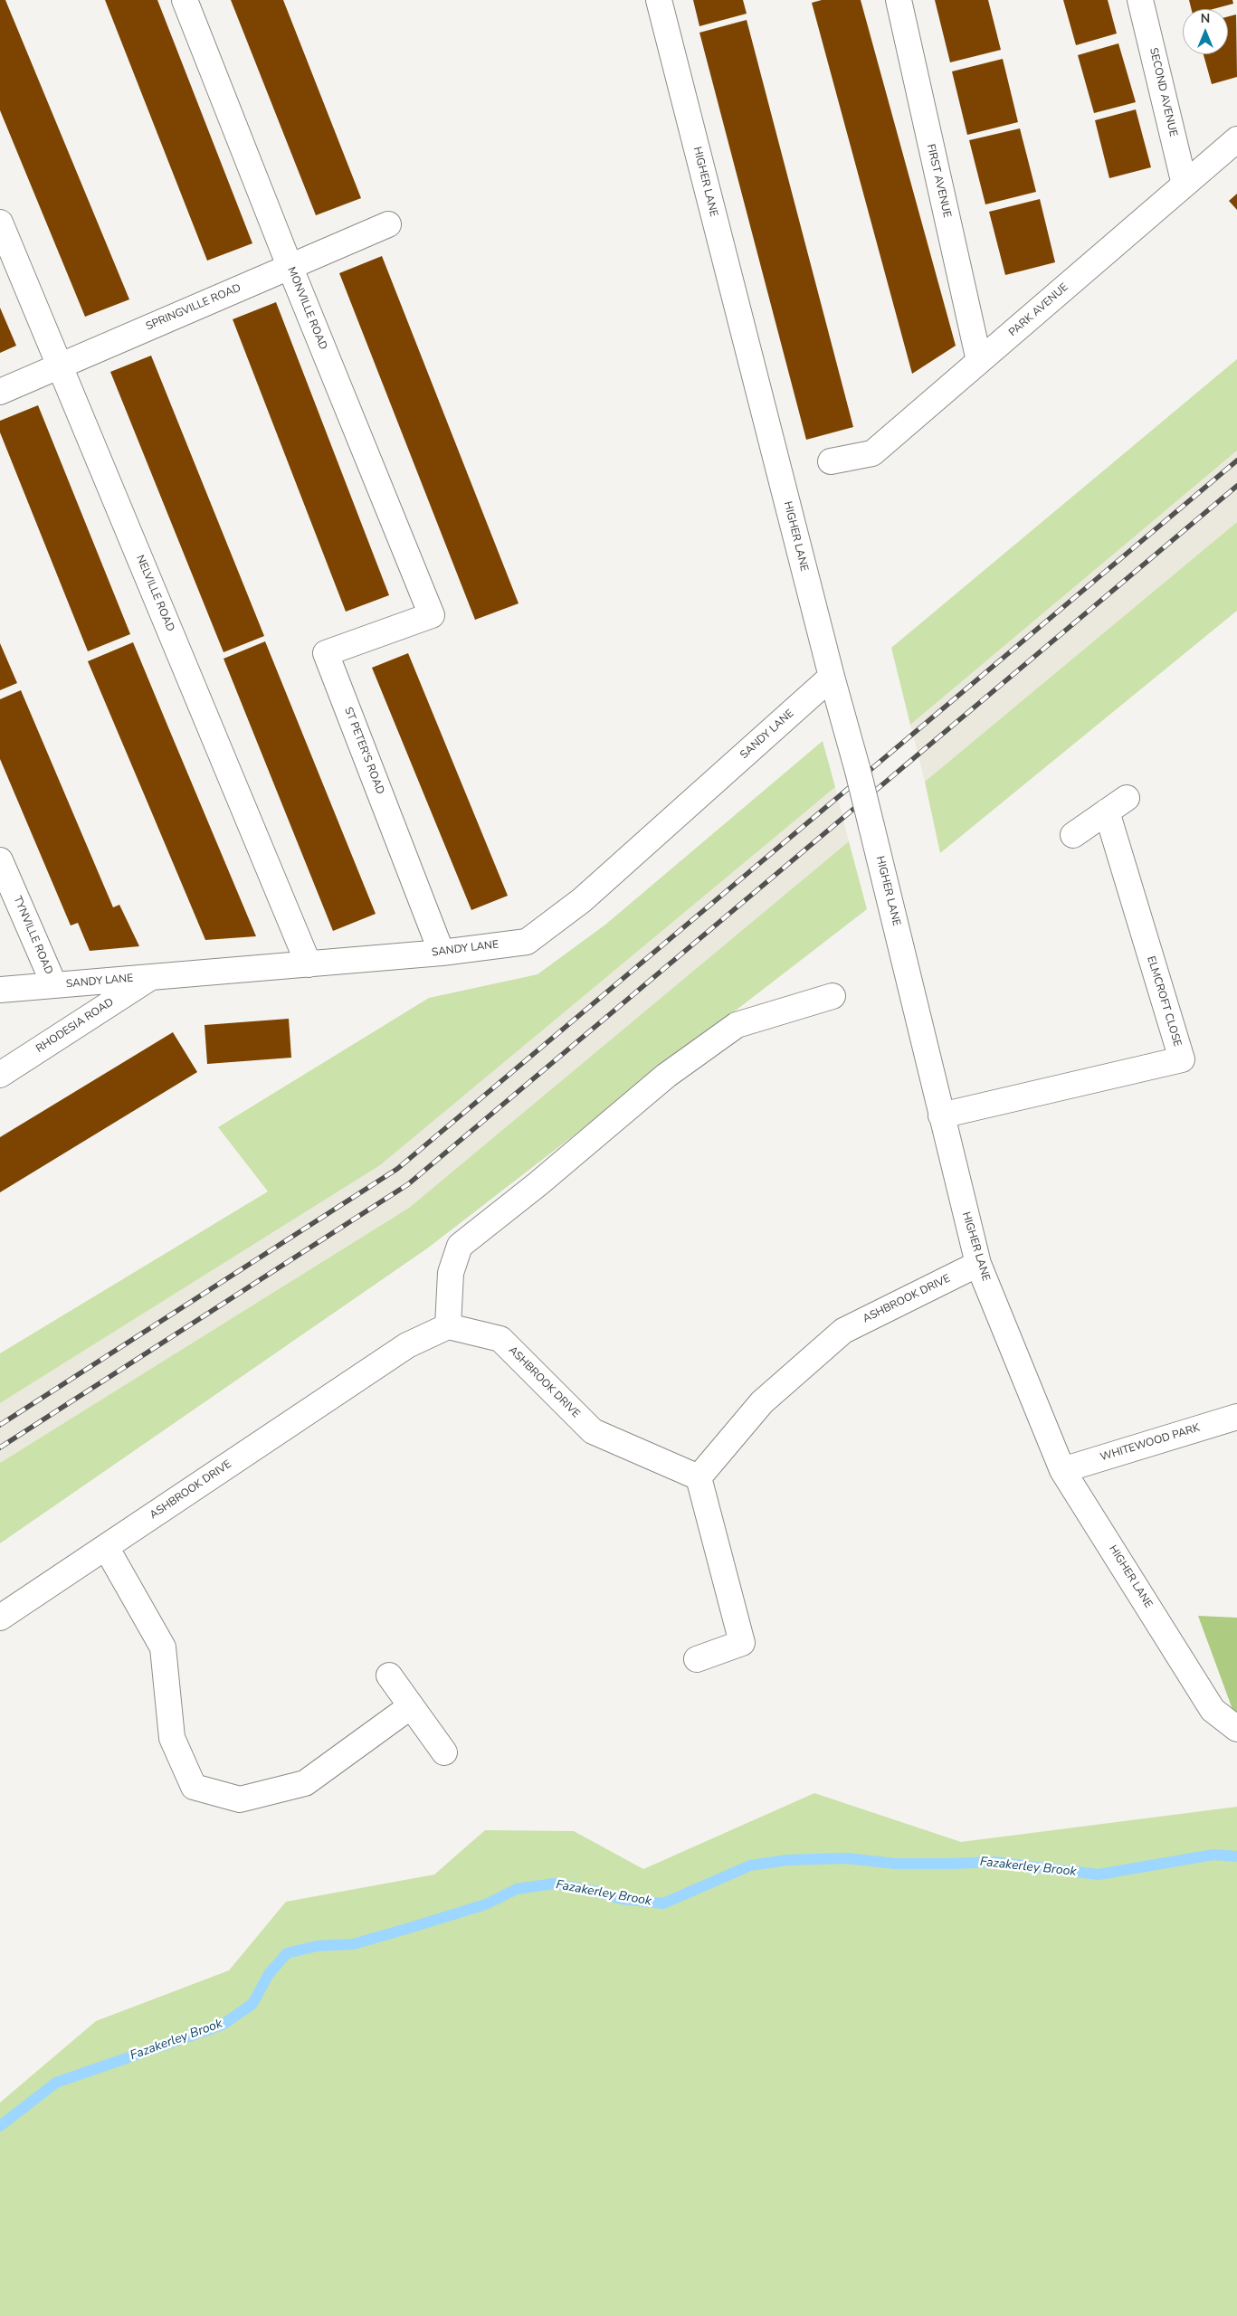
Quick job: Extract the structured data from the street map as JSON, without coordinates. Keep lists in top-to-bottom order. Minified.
{"streets":{"street":["SECOND AVENUE","FIRST AVENUE","HIGHER LANE","SPRINGVILLE ROAD","MONVILLE ROAD","PARK AVENUE","NELVILLE ROAD","SANDY LANE","ST PETER'S ROAD","TYNVILLE ROAD","ELMCROFT CLOSE","RHODESIA ROAD","ASHBROOK DRIVE","WHITEWOOD PARK"]},"crossings":[["SECOND AVENUE","PARK AVENUE"],["FIRST AVENUE","PARK AVENUE"],["HIGHER LANE","SANDY LANE"],["HIGHER LANE","ELMCROFT CLOSE"],["HIGHER LANE","ASHBROOK DRIVE"],["HIGHER LANE","WHITEWOOD PARK"],["SPRINGVILLE ROAD","MONVILLE ROAD"],["SPRINGVILLE ROAD","NELVILLE ROAD"],["MONVILLE ROAD","ST PETER'S ROAD"],["NELVILLE ROAD","SANDY LANE"],["SANDY LANE","ST PETER'S ROAD"],["SANDY LANE","TYNVILLE ROAD"],["SANDY LANE","RHODESIA ROAD"]],"water":["Fazakerley Brook"],"north":"top"}
